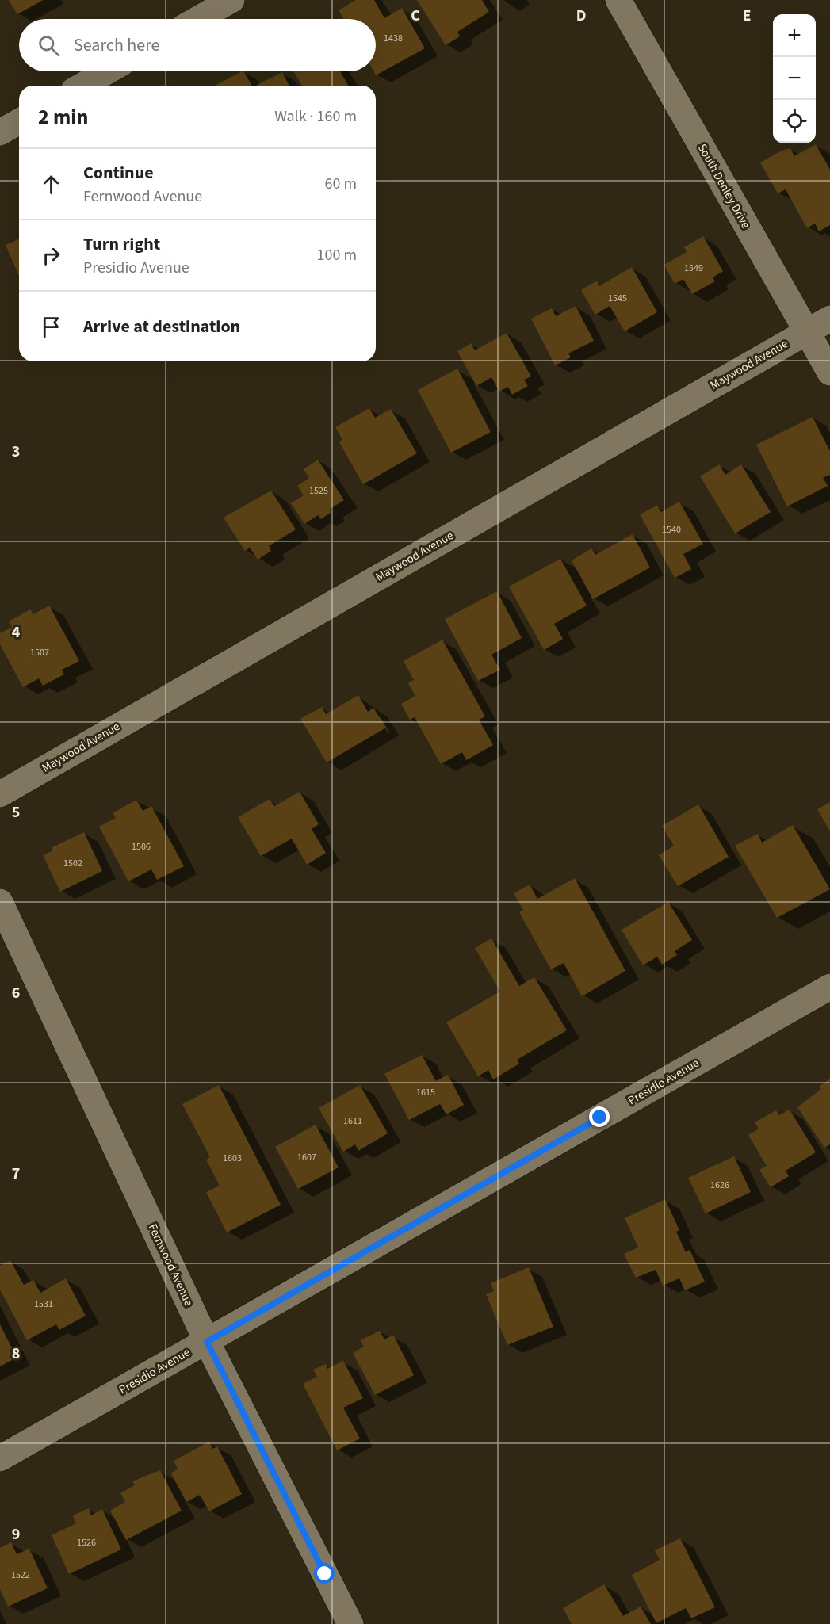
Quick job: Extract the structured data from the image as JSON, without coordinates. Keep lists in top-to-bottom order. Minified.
{"streets":{"street":["South Denley Drive","Maywood Avenue","Presidio Avenue","Fernwood Avenue"]},"crossings":[["South Denley Drive","Maywood Avenue"],["Presidio Avenue","Fernwood Avenue"]],"house_numbers":["1438","1549","1545","1525","1540","1507","1506","1502","1615","1611","1607","1603","1626","1531","1526","1522"],"page":{"map_buttons":["+","−"],"search":"Search here","heading":["2 min","Walk · 160 m"],"list":[["Continue","Fernwood Avenue","60 m"],["Turn right","Presidio Avenue","100 m"],"Arrive at destination"]},"grid":{"columns":["C","D","E"],"rows":["3","4","5","6","7","8","9"]}}
